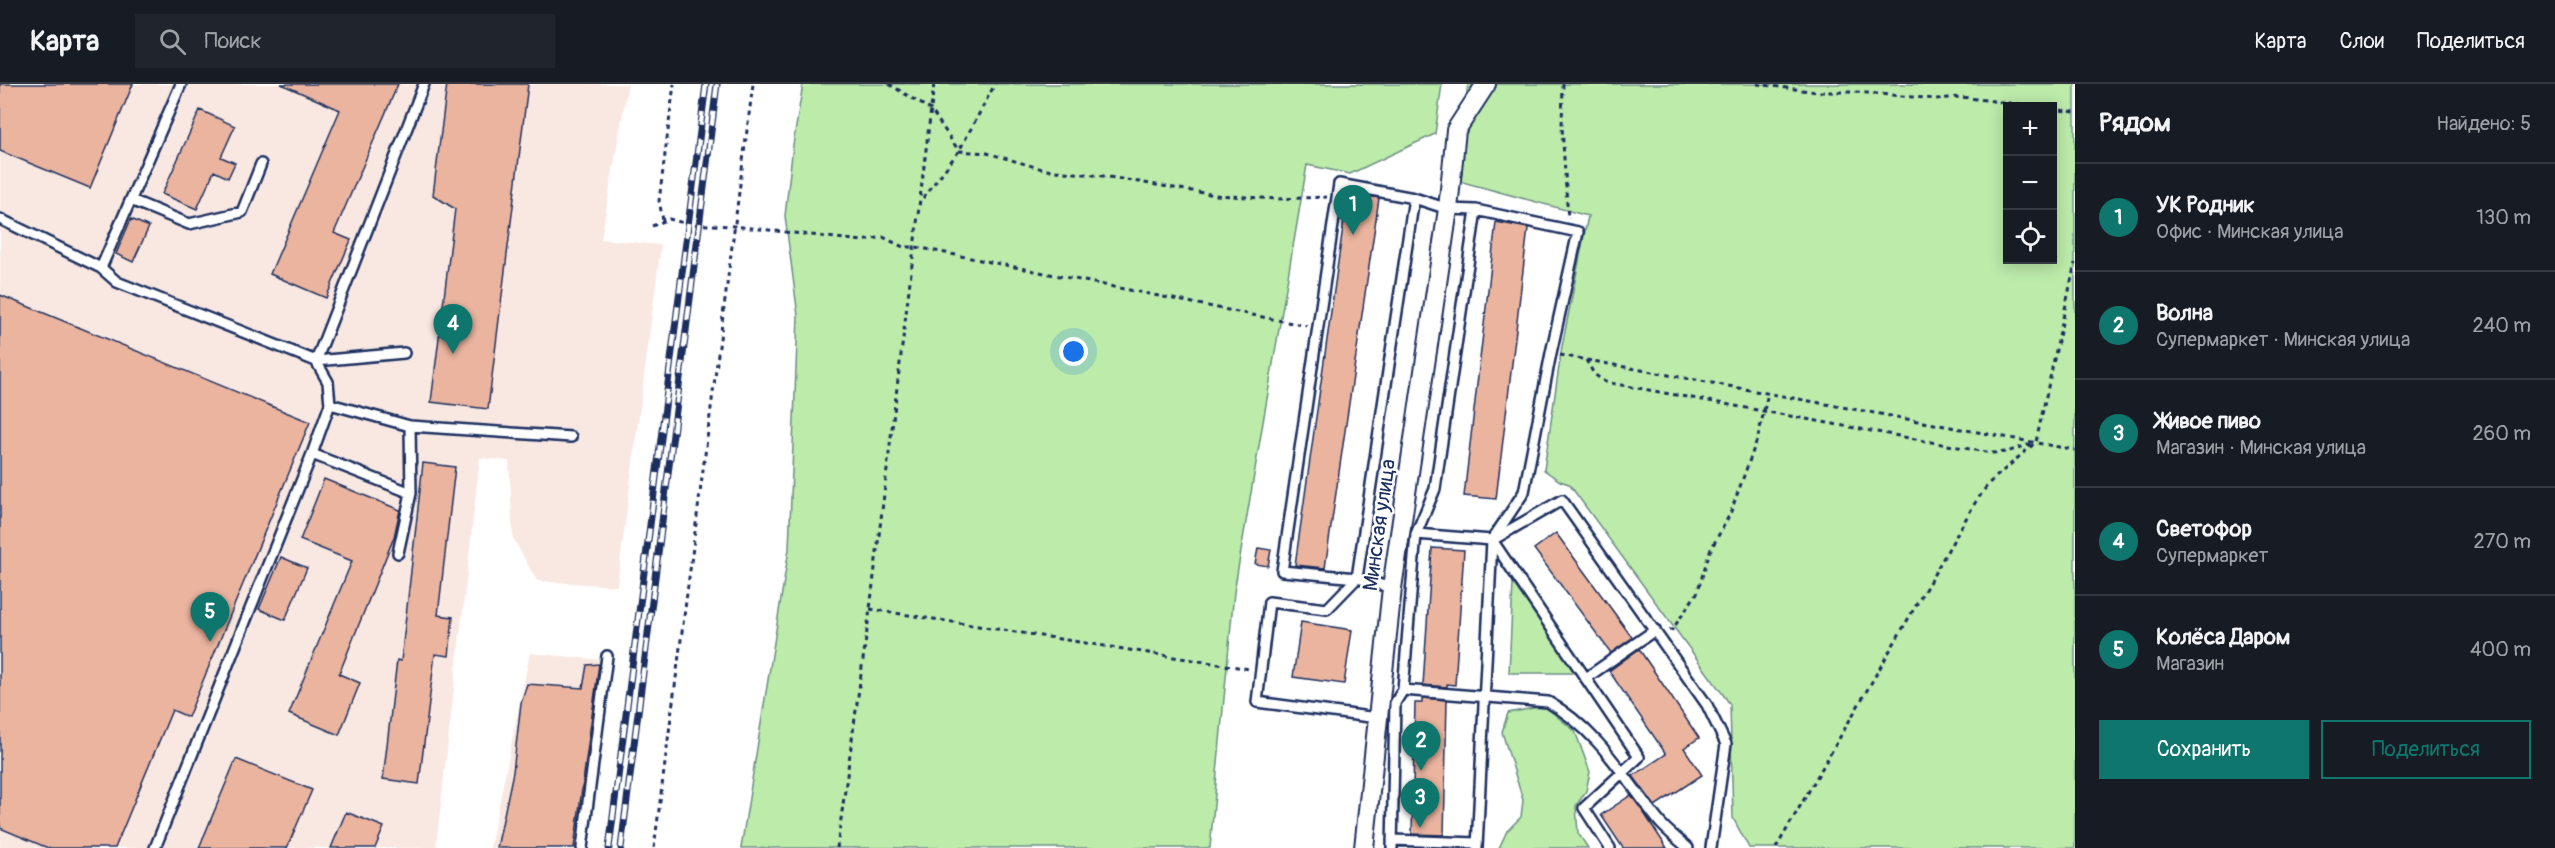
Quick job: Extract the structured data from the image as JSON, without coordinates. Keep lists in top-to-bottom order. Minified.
{"streets":{"street":["Минская улица"]},"page":{"header":"Карта","search":"Поиск","nav":["Карта","Слои","Поделиться"],"heading":["Рядом","Найдено: 5"],"map_buttons":["+","−"],"list":[{"mark":"1","name":"УК Родник","note":"Офис · Минская улица","value":"130 m"},{"mark":"2","name":"Волна","note":"Супермаркет · Минская улица","value":"240 m"},{"mark":"3","name":"Живое пиво","note":"Магазин · Минская улица","value":"260 m"},{"mark":"4","name":"Светофор","note":"Супермаркет","value":"270 m"},{"mark":"5","name":"Колёса Даром","note":"Магазин","value":"400 m"}],"pins":["1","4","5","2","3"],"buttons":["Сохранить","Поделиться"]}}
